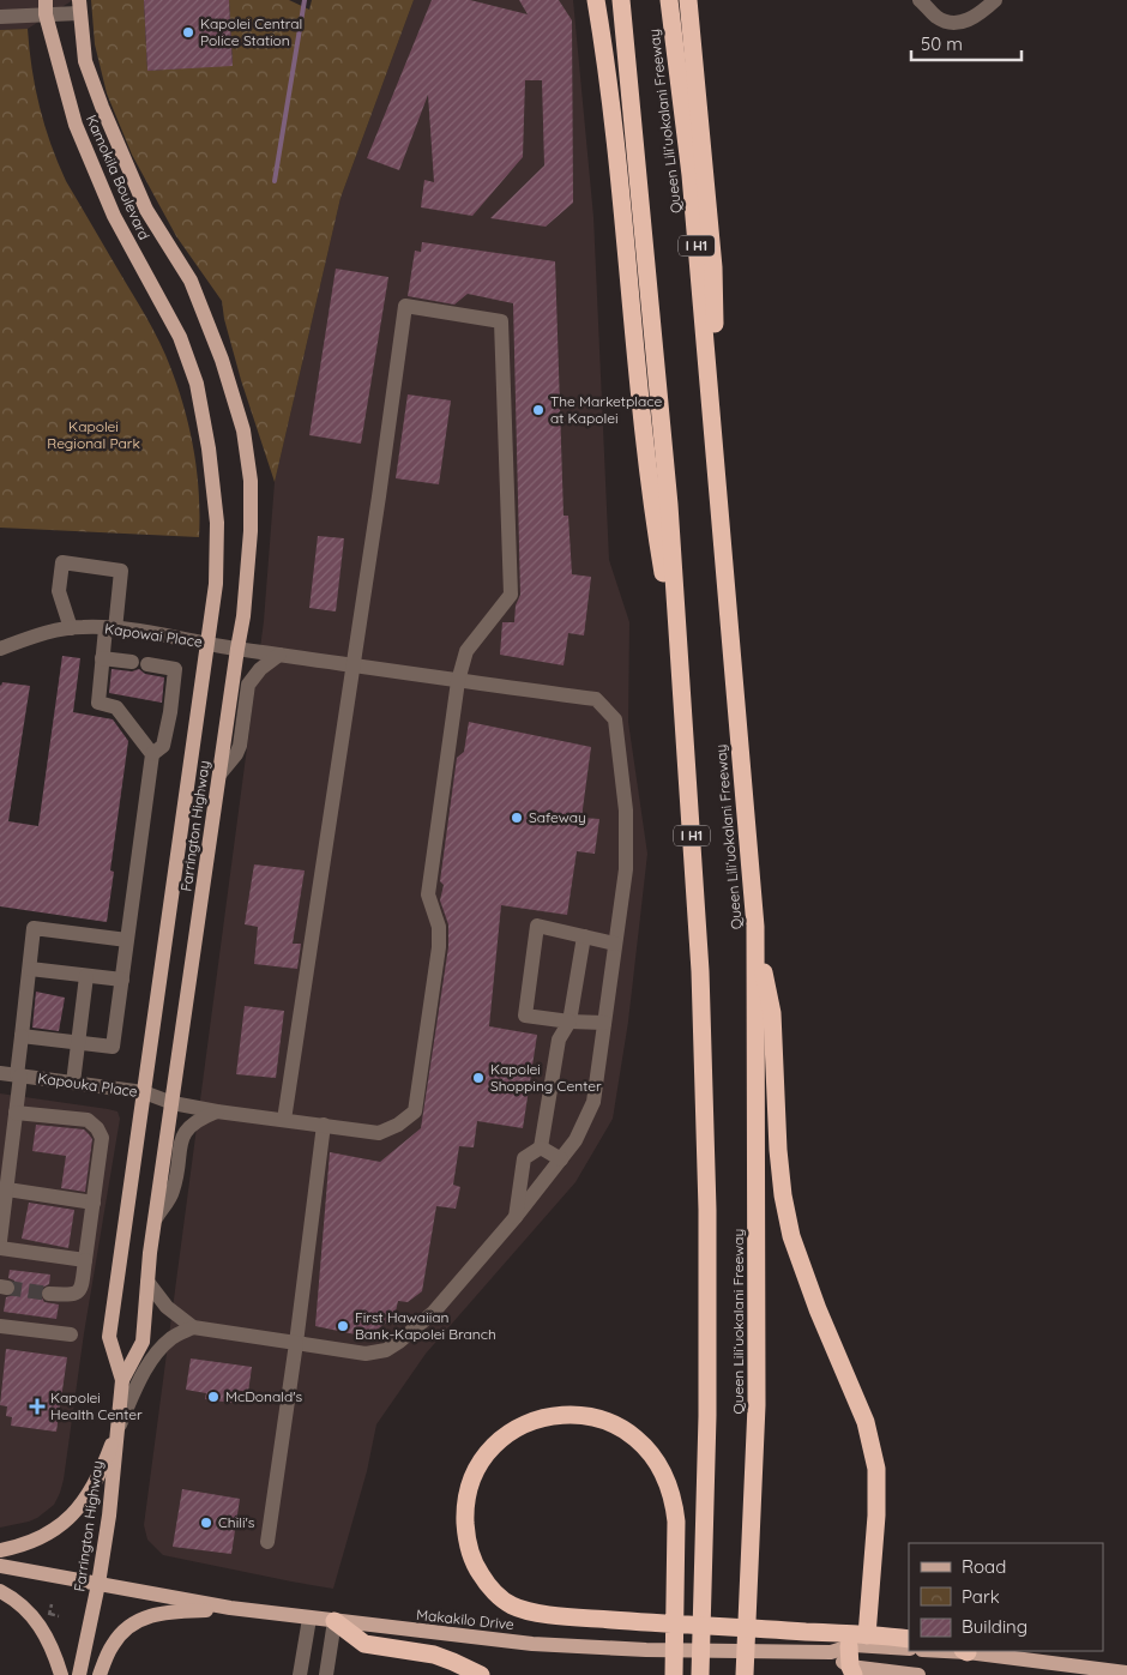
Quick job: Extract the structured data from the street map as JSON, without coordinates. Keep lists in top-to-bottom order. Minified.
{"streets":{"highway":["Queen Liliʻuokalani Freeway","I H1"],"main road":["Kamokila Boulevard","Farrington Highway","Makakilo Drive"],"street":["Kapowai Place","Kapouka Place"]},"crossings":[["Kamokila Boulevard","Farrington Highway"],["Kapowai Place","Farrington Highway"],["Kapowai Place","Kapouka Place"],["Farrington Highway","Kapouka Place"],["Farrington Highway","Makakilo Drive"]],"parks":["Kapolei Regional Park"],"places":{"other":["Kapolei Central Police Station","The Marketplace at Kapolei","Safeway","Kapolei Shopping Center","First Hawaiian Bank-Kapolei Branch","McDonald's","Chili's"],"health":["Kapolei Health Center"]},"legend":["Road","Park","Building"],"scale_bar":"50 m"}
